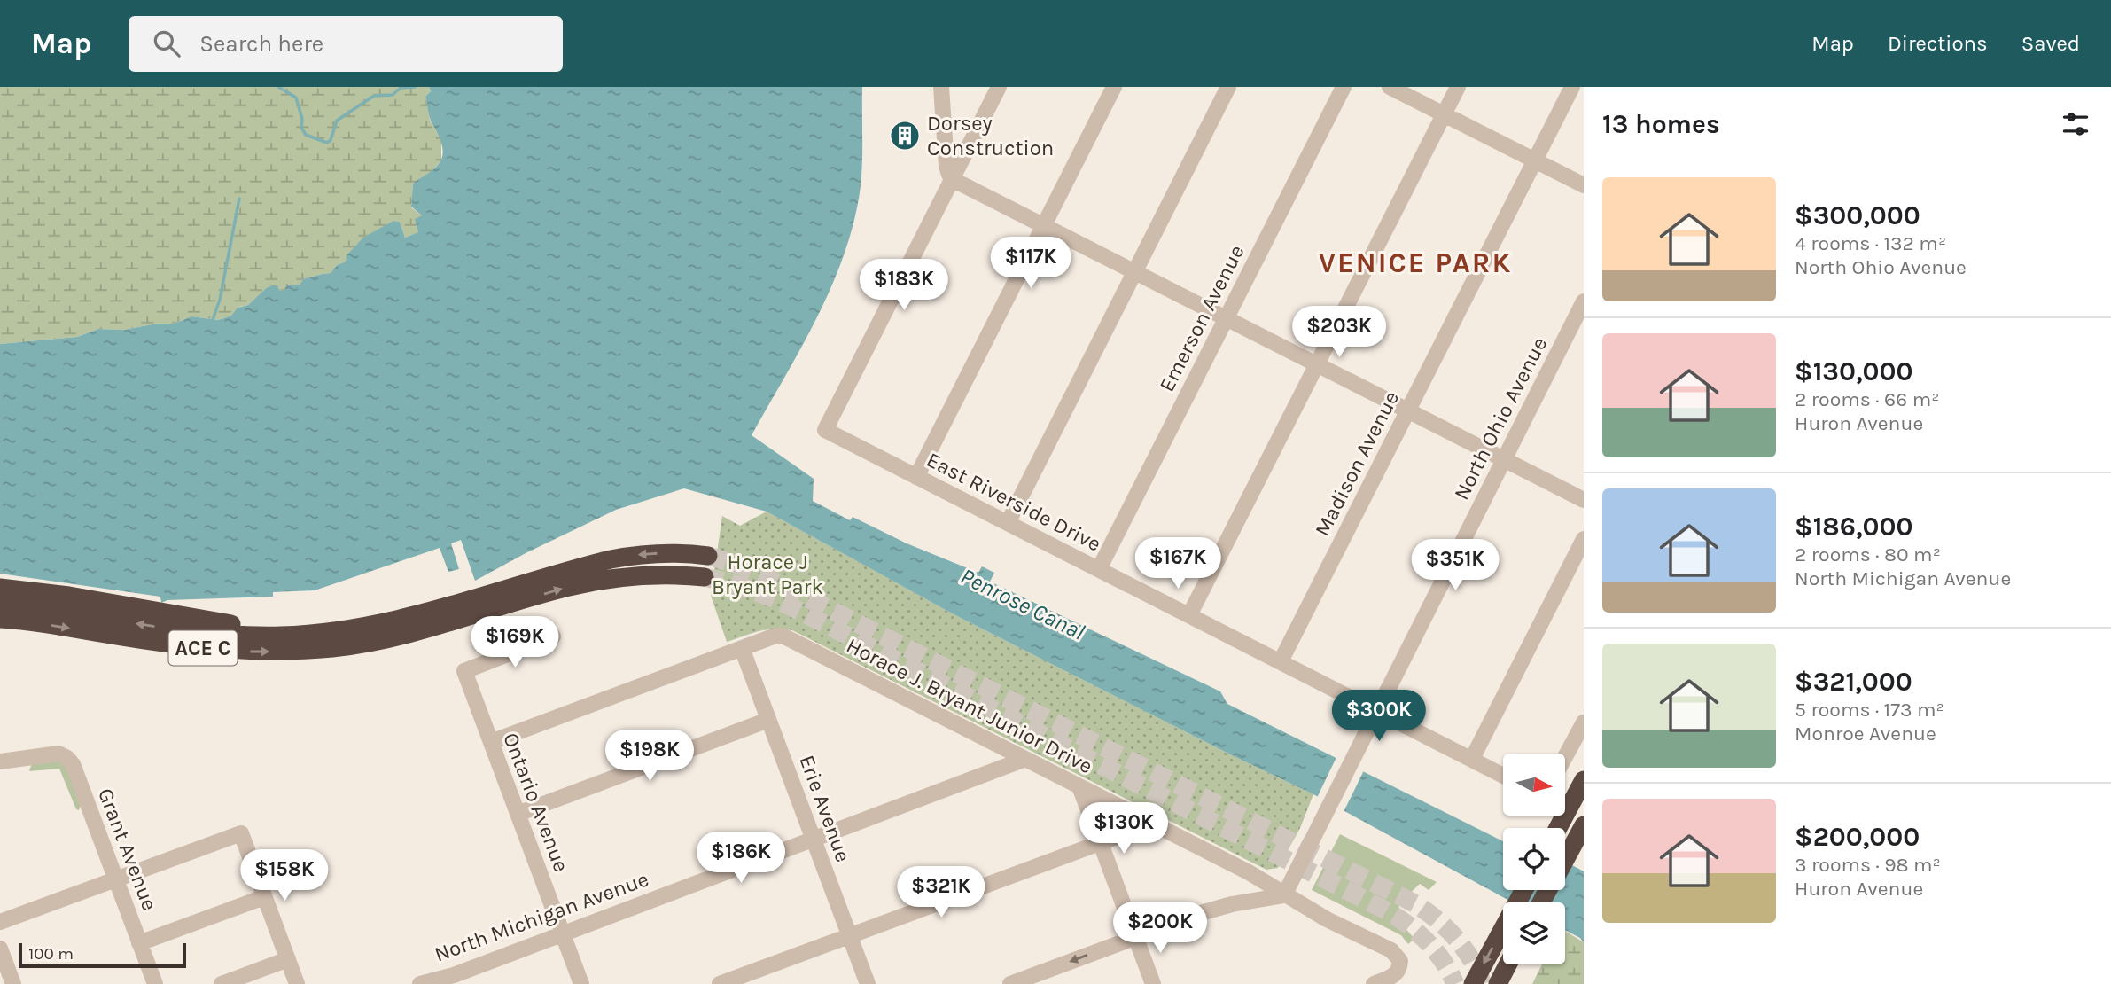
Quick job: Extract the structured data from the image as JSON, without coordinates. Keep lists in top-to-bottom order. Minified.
{"streets":{"highway":["ACE C"],"street":["Emerson Avenue","North Ohio Avenue","Madison Avenue","East Riverside Drive","Horace J. Bryant Junior Drive","Ontario Avenue","Erie Avenue","Grant Avenue","North Michigan Avenue"]},"crossings":[["Emerson Avenue","East Riverside Drive"],["North Ohio Avenue","East Riverside Drive"],["North Ohio Avenue","Horace J. Bryant Junior Drive"],["Madison Avenue","East Riverside Drive"],["Horace J. Bryant Junior Drive","Ontario Avenue"],["Horace J. Bryant Junior Drive","Erie Avenue"],["Horace J. Bryant Junior Drive","North Michigan Avenue"],["Ontario Avenue","North Michigan Avenue"],["Erie Avenue","North Michigan Avenue"]],"districts":["VENICE PARK"],"water":["Penrose Canal"],"parks":["Horace J Bryant Park"],"places":{"building":["Dorsey Construction"]},"scale_bar":"100 m","north":"right","page":{"header":"Map","search":"Search here","nav":["Map","Directions","Saved"],"heading":"13 homes","list":[{"name":"$300,000","note":"4 rooms · 132 m² · North Ohio Avenue"},{"name":"$130,000","note":"2 rooms · 66 m² · Huron Avenue"},{"name":"$186,000","note":"2 rooms · 80 m² · North Michigan Avenue"},{"name":"$321,000","note":"5 rooms · 173 m² · Monroe Avenue"},{"name":"$200,000","note":"3 rooms · 98 m² · Huron Avenue"}],"price":["$117K","$183K","$203K","$167K","$351K","$169K","$300K","$198K","$130K","$186K","$158K","$321K","$200K"],"scale":"100 m"}}
